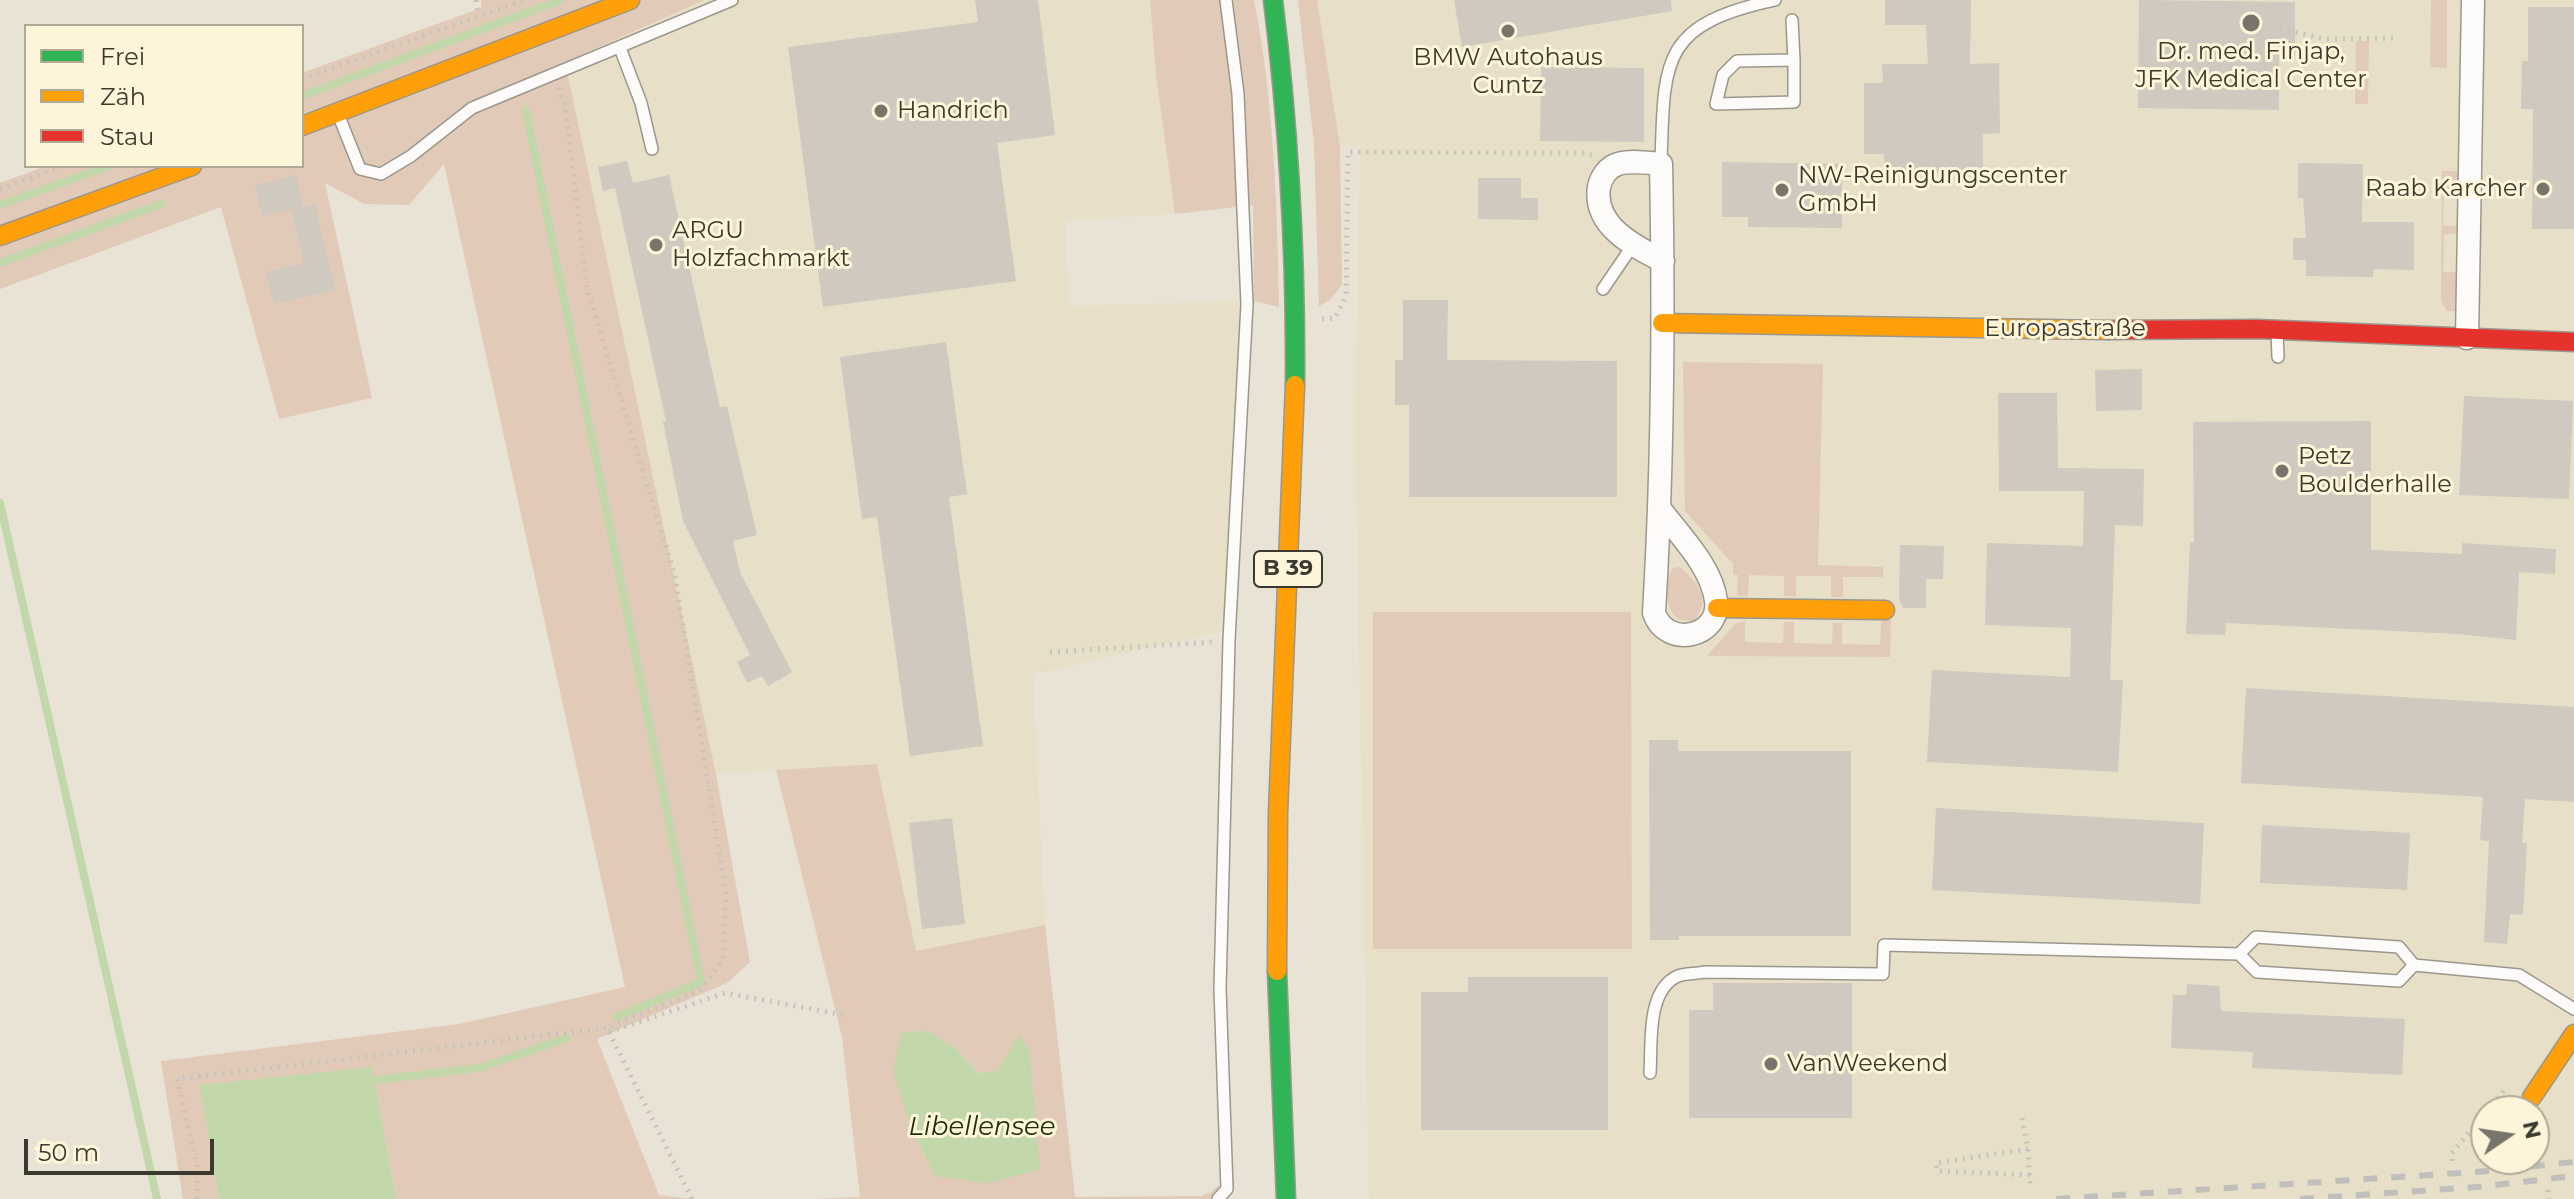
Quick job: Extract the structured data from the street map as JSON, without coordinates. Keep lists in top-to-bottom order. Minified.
{"streets":{"main road":["Europastraße","B 39"]},"water":["Libellensee"],"places":["Dr. med. Finjap, JFK Medical Center","BMW Autohaus Cuntz","Handrich","Raab Karcher","NW-Reinigungscenter GmbH","ARGU Holzfachmarkt","Petz Boulderhalle","VanWeekend"],"legend":["Frei","Zäh","Stau"],"scale_bar":"50 m","north":"right"}
